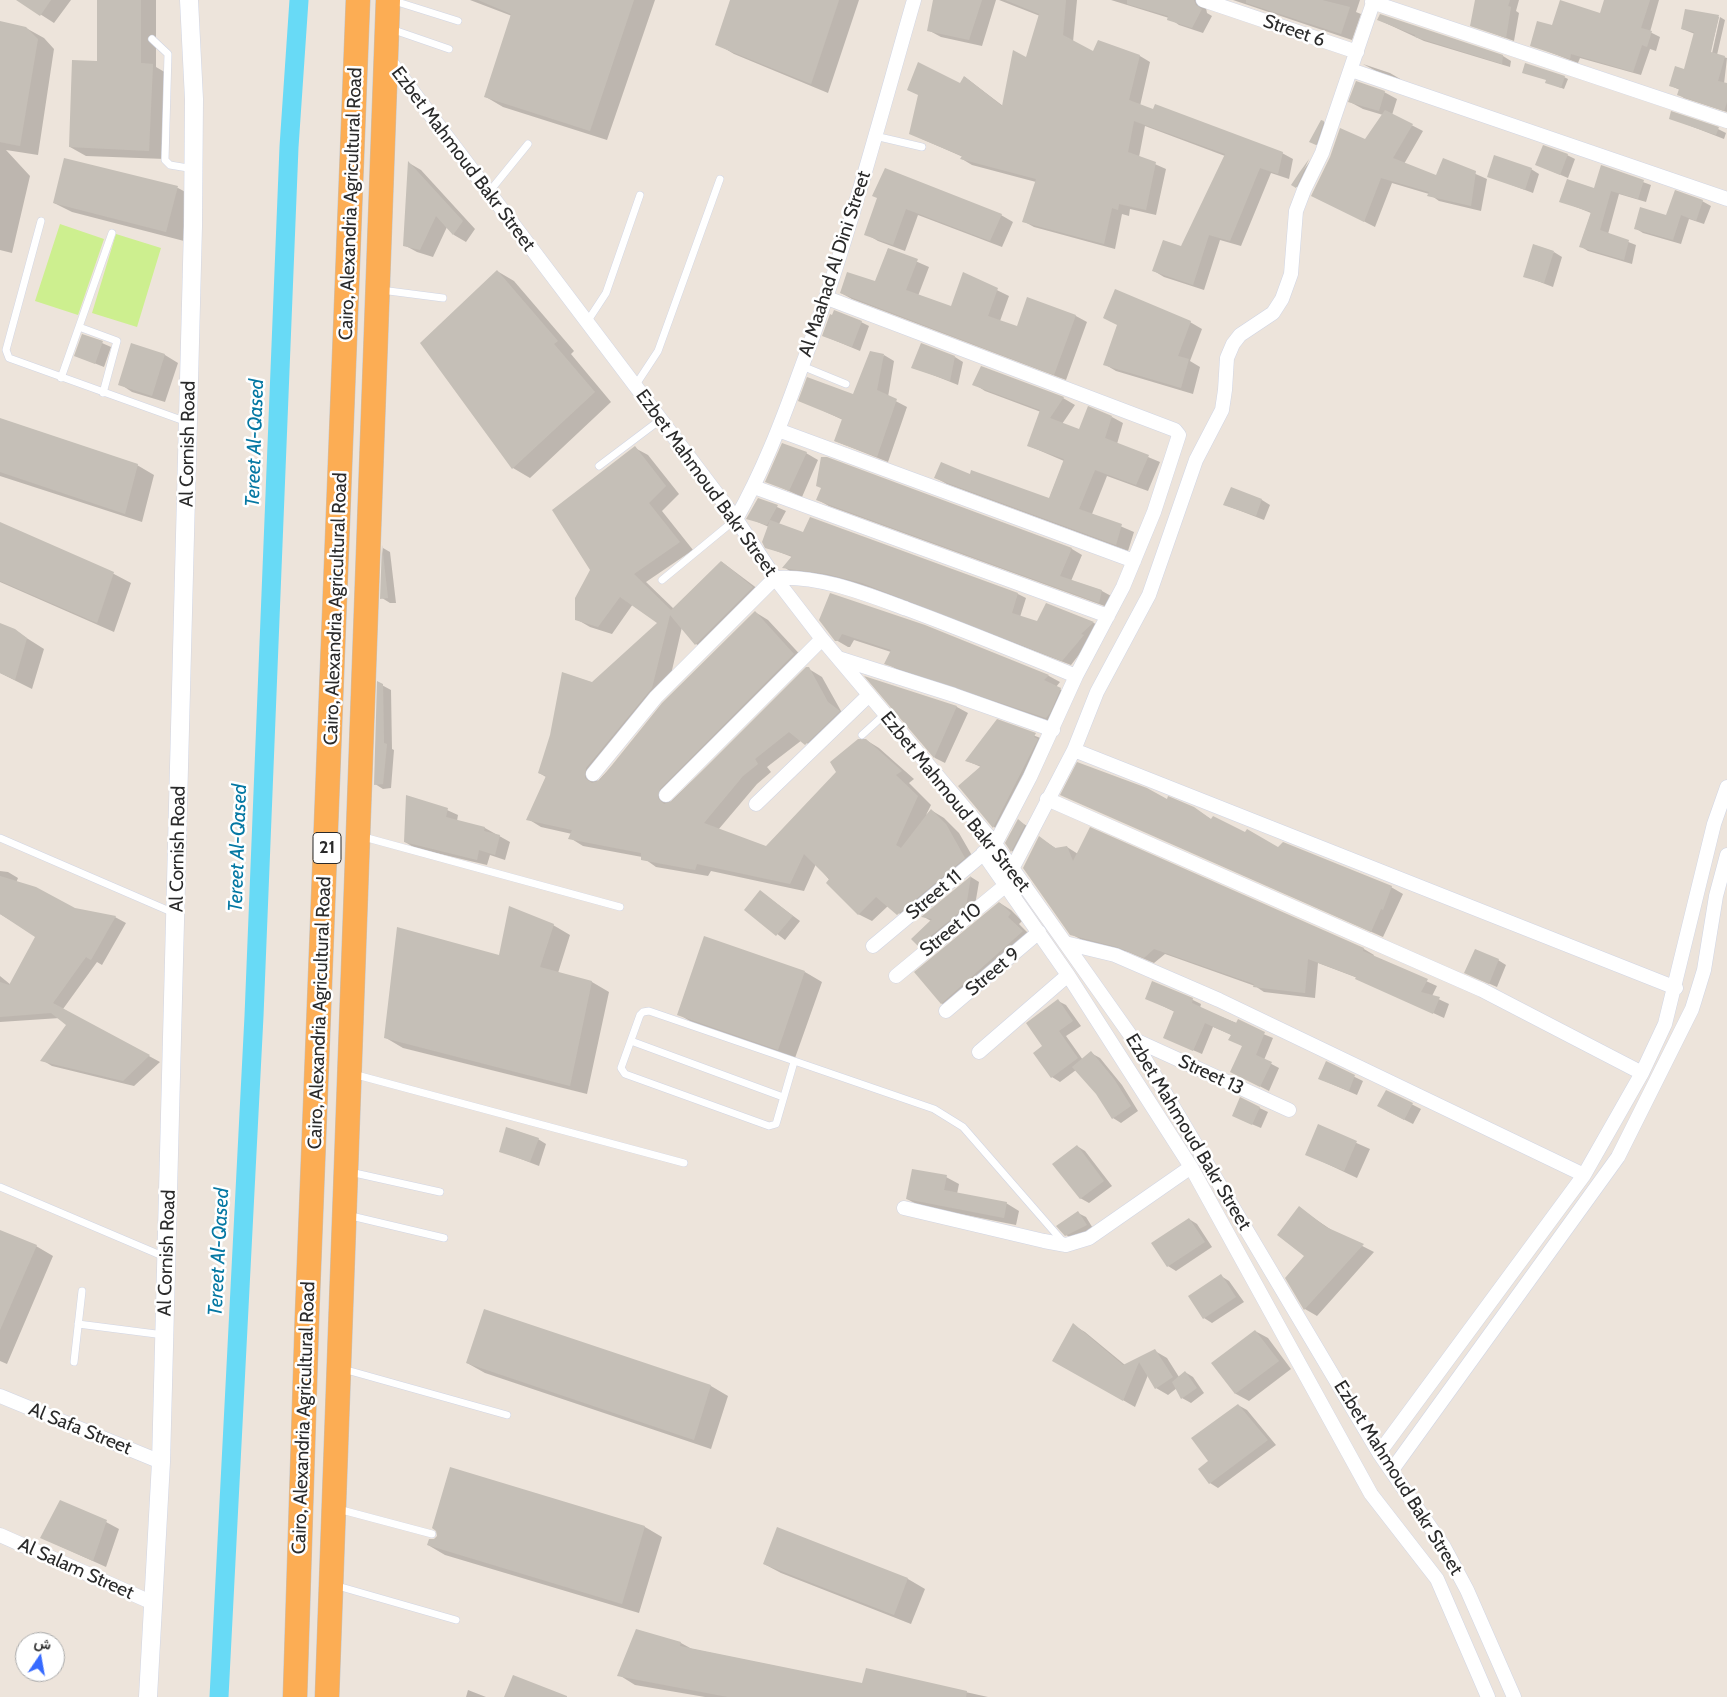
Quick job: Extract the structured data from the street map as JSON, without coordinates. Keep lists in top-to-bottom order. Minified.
{"streets":{"highway":["Cairo, Alexandria Agricultural Road","21"],"street":["Street 6","Ezbet Mahmoud Bakr Street","Al Maahad Al Dini Street","Al Cornish Road","Street 11","Street 10","Street 9","Street 13","Al Safa Street","Al Salam Street"]},"crossings":[["Ezbet Mahmoud Bakr Street","Cairo, Alexandria Agricultural Road"],["Ezbet Mahmoud Bakr Street","Al Maahad Al Dini Street"],["Ezbet Mahmoud Bakr Street","Street 11"],["Ezbet Mahmoud Bakr Street","Street 10"],["Ezbet Mahmoud Bakr Street","Street 9"],["Ezbet Mahmoud Bakr Street","Street 13"],["Al Cornish Road","Al Safa Street"],["Al Cornish Road","Al Salam Street"]],"water":["Tereet Al-Qased"],"north":"top"}
